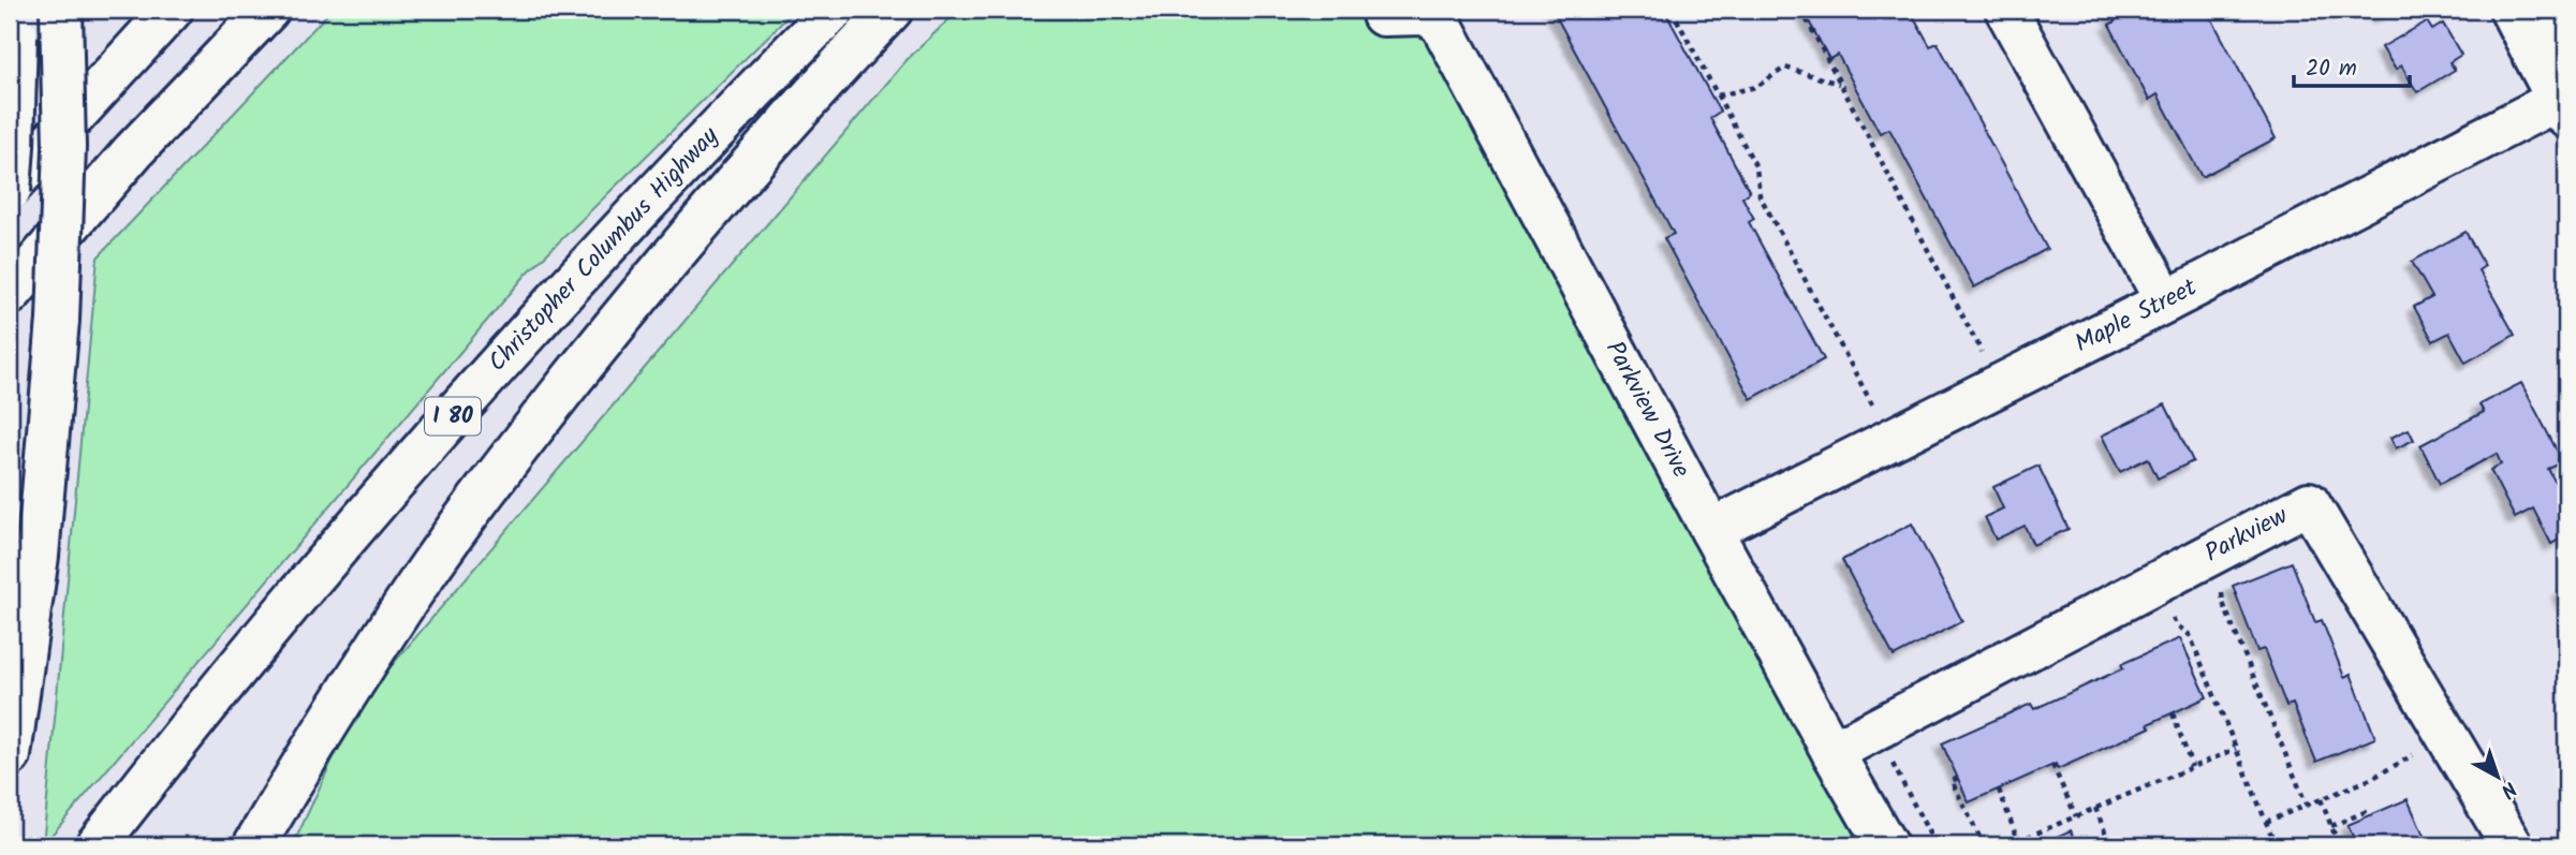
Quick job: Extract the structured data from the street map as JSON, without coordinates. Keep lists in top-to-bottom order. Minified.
{"streets":{"main road":["Christopher Columbus Highway","Maple Street","Parkview Drive","I 80","Parkview"]},"crossings":[["Maple Street","Parkview Drive"],["Parkview Drive","Parkview"]],"scale_bar":"20 m","north":"bottom right"}
